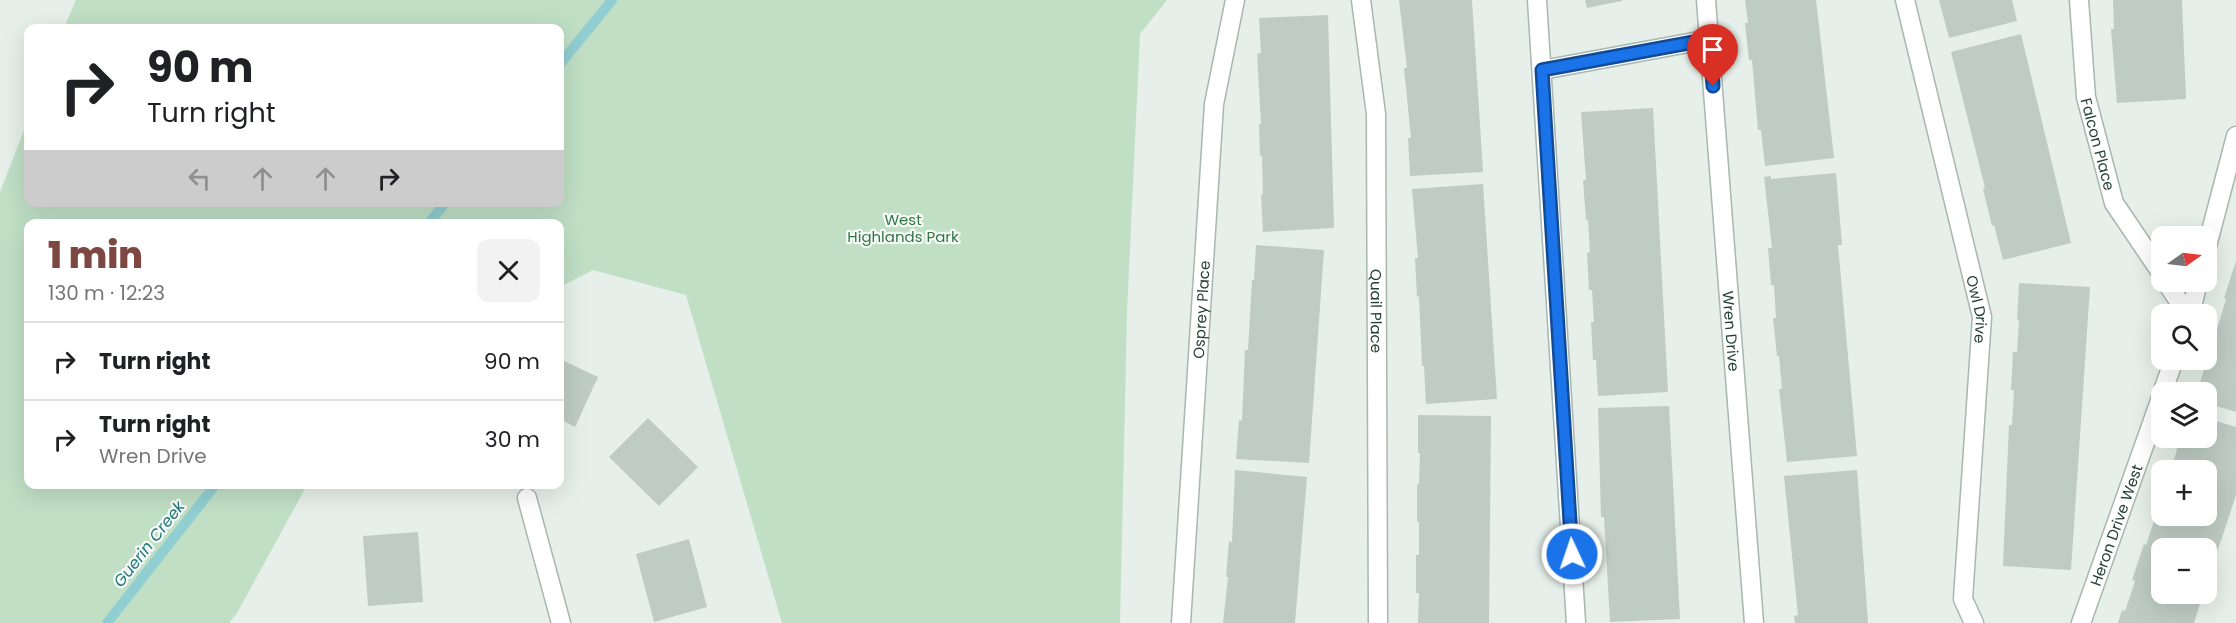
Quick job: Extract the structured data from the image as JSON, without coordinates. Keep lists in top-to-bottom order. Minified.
{"streets":{"street":["Falcon Place","Owl Drive","Osprey Place","Quail Place","Wren Drive","Heron Drive West"]},"water":["Guerin Creek"],"parks":["West Highlands Park"],"north":"right","page":{"turn":["90 m","Turn right"],"heading":["1 min","130 m · 12:23"],"map_buttons":["+","−"],"list":[{"name":"Turn right","value":"90 m"},{"name":"Turn right","note":"Wren Drive","value":"30 m"}]}}
